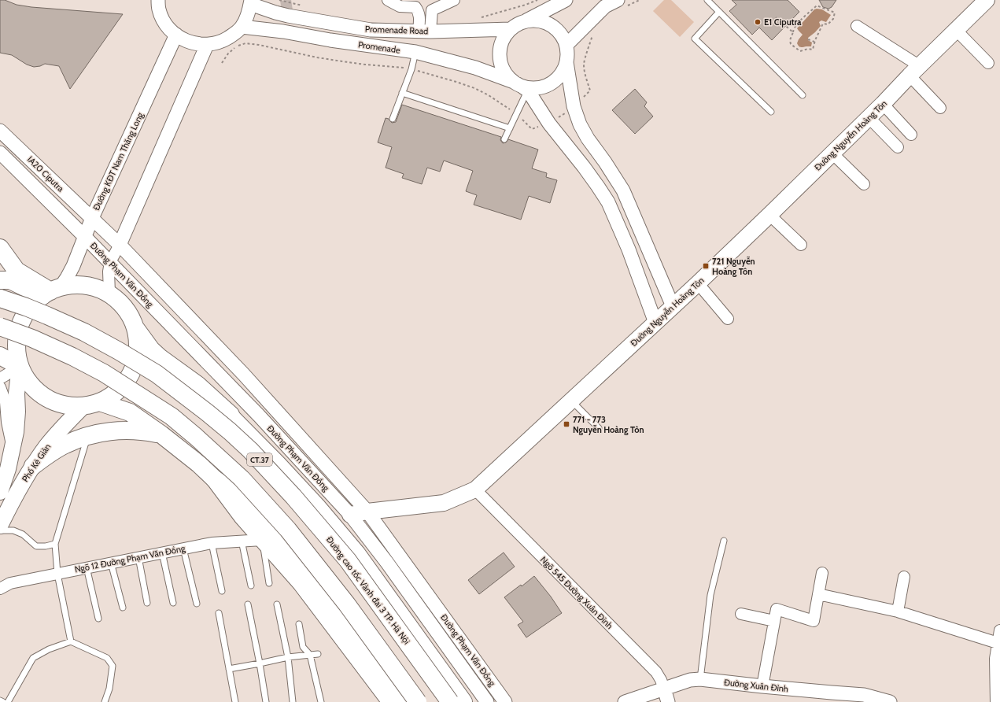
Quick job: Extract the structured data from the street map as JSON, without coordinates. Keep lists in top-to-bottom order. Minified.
{"streets":{"main road":["Đường Nguyễn Hoàng Tôn","Đường Phạm Văn Đồng","CT.37","Phố Kẻ Giàn","Đường cao tốc Vành đai 3 TP. Hà Nội"],"street":["Promenade Road","Promenade","Đường KĐT Nam Thăng Long","IA20 Ciputra","Ngõ 12 Đường Phạm Văn Đồng","Ngõ 545 Đường Xuân Đỉnh","Đường Xuân Đỉnh"]},"crossings":[["Promenade Road","Promenade"],["Đường Nguyễn Hoàng Tôn","Đường Phạm Văn Đồng"],["Đường Nguyễn Hoàng Tôn","Ngõ 545 Đường Xuân Đỉnh"],["Đường KĐT Nam Thăng Long","IA20 Ciputra"],["Đường KĐT Nam Thăng Long","Đường Phạm Văn Đồng"],["IA20 Ciputra","Đường Phạm Văn Đồng"],["Ngõ 545 Đường Xuân Đỉnh","Đường Xuân Đỉnh"]],"places":{"other":["E1 Ciputra"],"transit":["721 Nguyễn Hoàng Tôn","771 - 773 Nguyễn Hoàng Tôn"]}}
